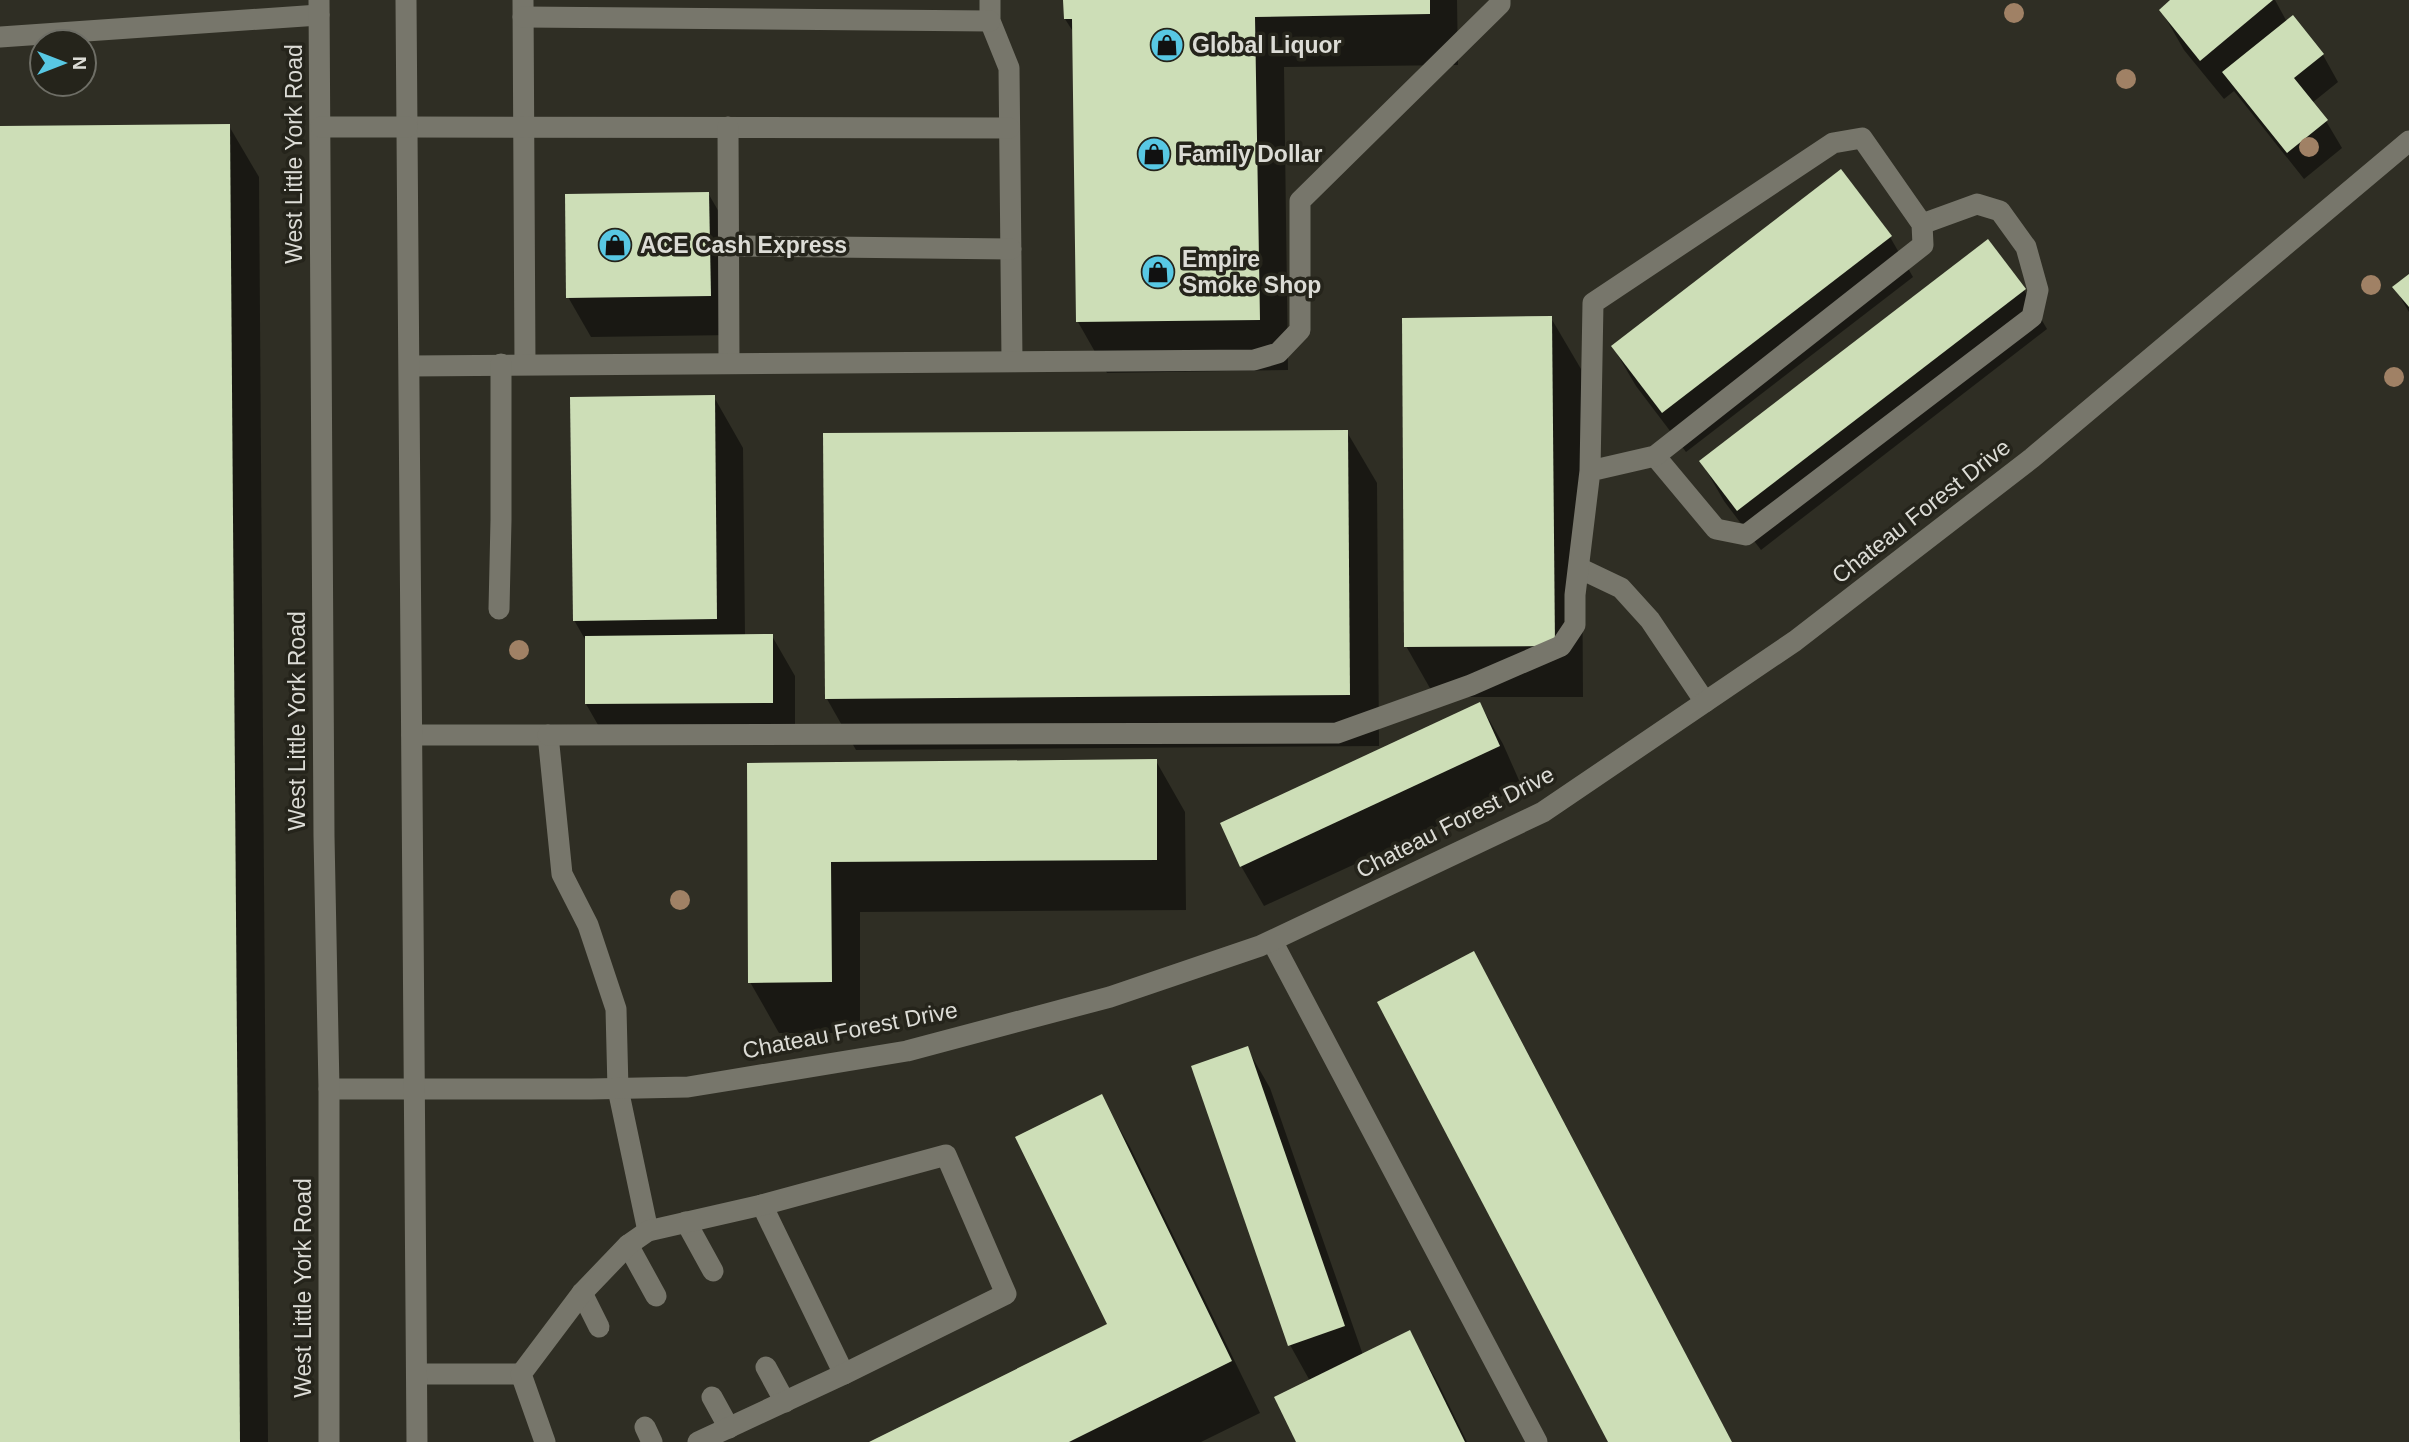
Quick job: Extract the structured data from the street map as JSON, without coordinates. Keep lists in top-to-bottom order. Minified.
{"streets":{"main road":["West Little York Road","Chateau Forest Drive"]},"crossings":[["West Little York Road","Chateau Forest Drive"]],"places":{"shop":["Global Liquor","Family Dollar","ACE Cash Express","Empire Smoke Shop"]},"north":"right"}
